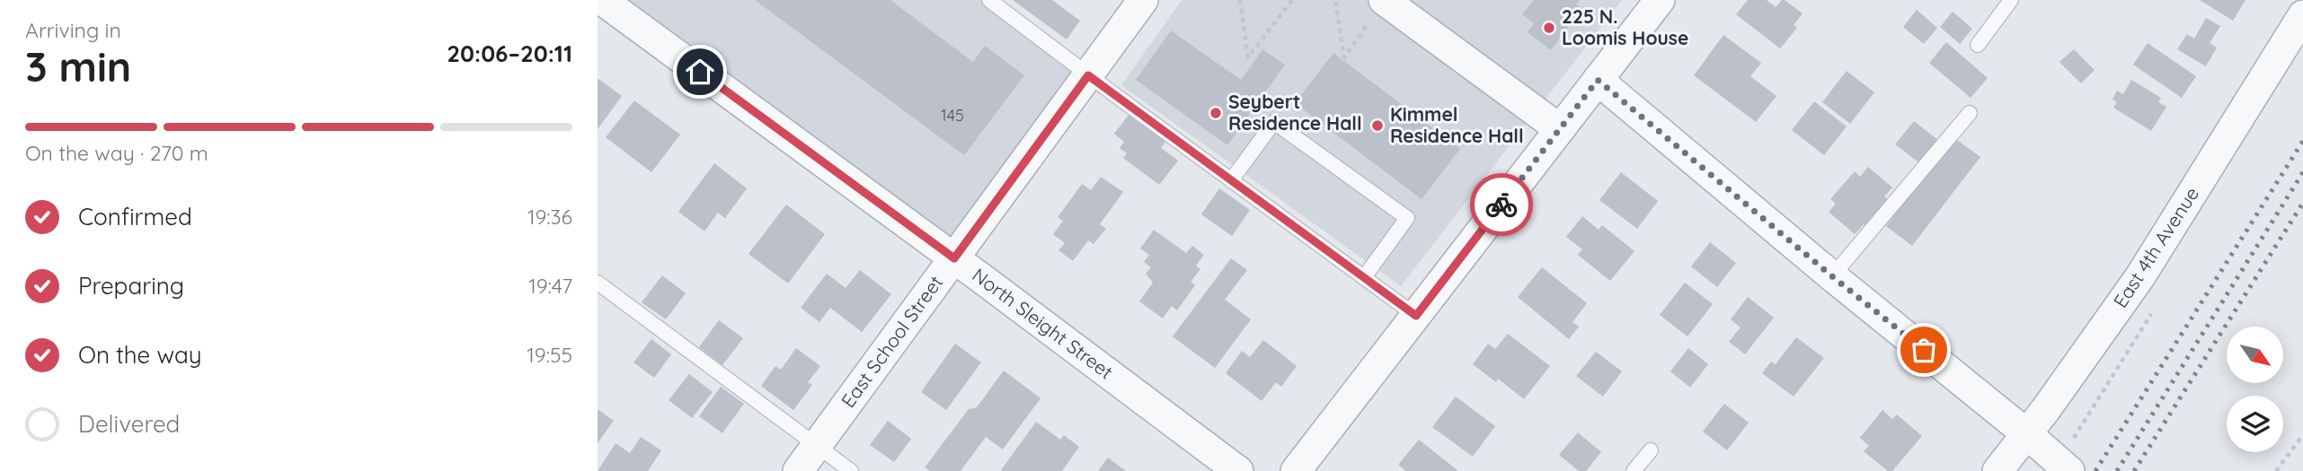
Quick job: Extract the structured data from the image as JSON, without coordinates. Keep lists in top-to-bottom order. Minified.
{"streets":{"street":["East 4th Avenue","North Sleight Street","East School Street"]},"crossings":[["North Sleight Street","East School Street"]],"places":["225 N. Loomis House","Seybert Residence Hall","Kimmel Residence Hall"],"house_numbers":["145"],"north":"bottom right","page":{"heading":["3 min","Arriving in","20:06–20:11"],"bar":"On the way · 270 m","list":[["Confirmed","19:36"],["Preparing","19:47"],["On the way","19:55"],"Delivered"]}}
